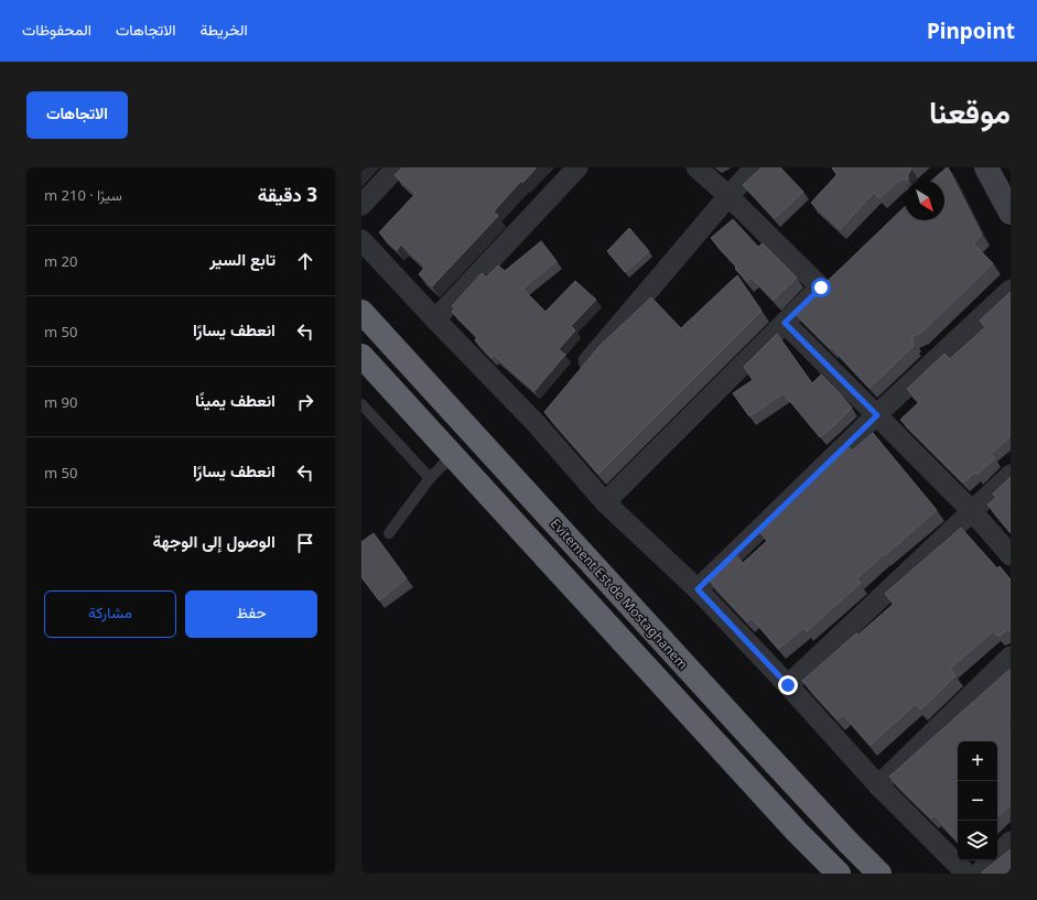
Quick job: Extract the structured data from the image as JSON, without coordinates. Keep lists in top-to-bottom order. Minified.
{"streets":{"highway":["Evitement Est de Mostaghanem"]},"north":"bottom right","page":{"header":"Pinpoint","nav":["الخريطة","الاتجاهات","المحفوظات"],"title":"موقعنا","buttons":["الاتجاهات",["حفظ","مشاركة"]],"heading":["3 دقيقة","سيرًا · 210 m"],"list":[["تابع السير","20 m"],["انعطف يسارًا","50 m"],["انعطف يمينًا","90 m"],["انعطف يسارًا","50 m"],"الوصول إلى الوجهة"],"map_buttons":["+","−"]}}
